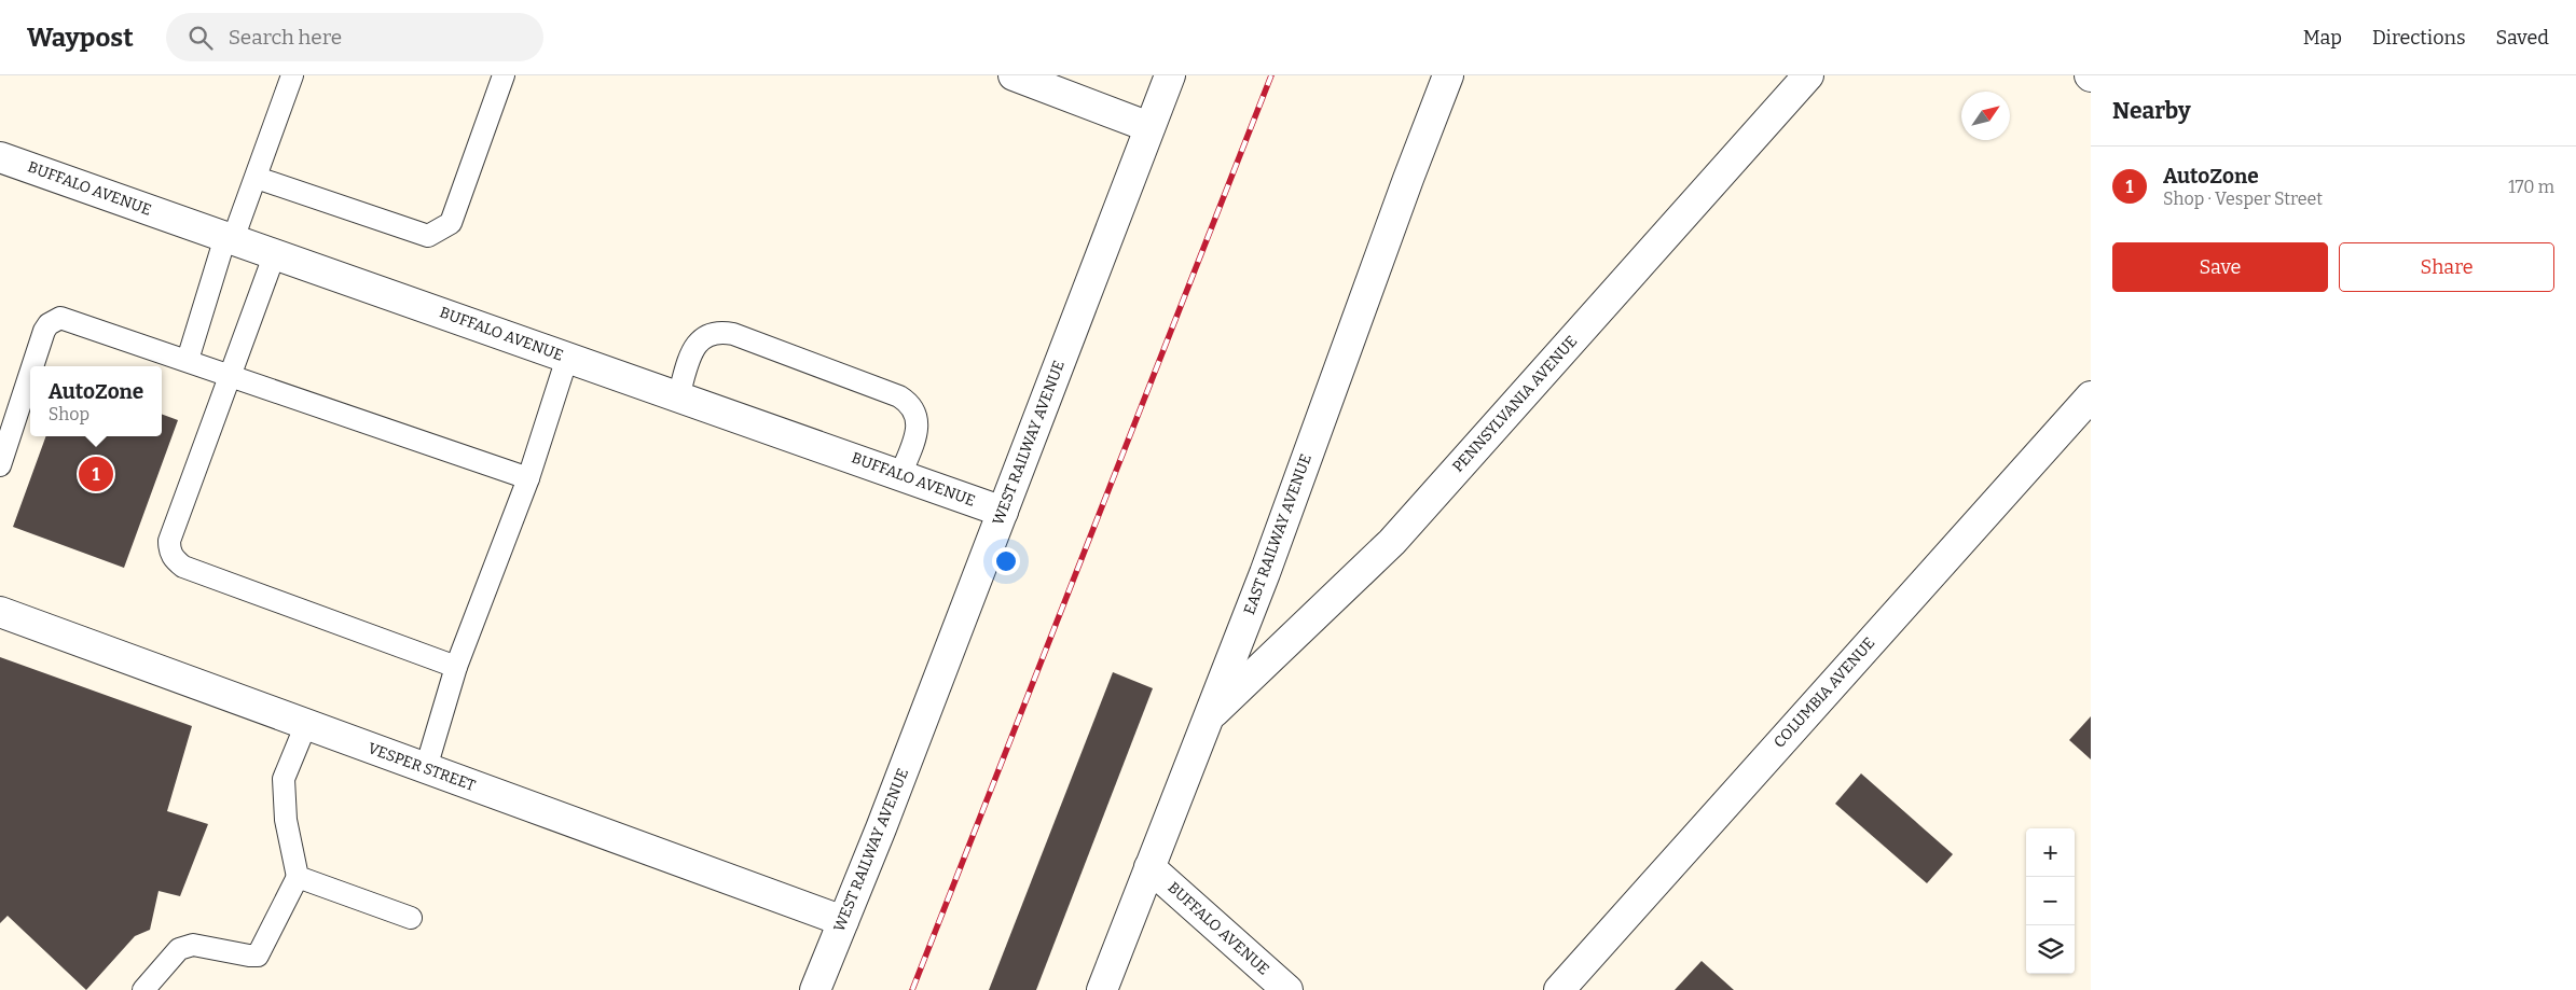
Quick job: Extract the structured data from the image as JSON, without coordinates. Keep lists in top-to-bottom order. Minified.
{"streets":{"street":["BUFFALO AVENUE","PENNSYLVANIA AVENUE","WEST RAILWAY AVENUE","EAST RAILWAY AVENUE","COLUMBIA AVENUE","VESPER STREET"]},"crossings":[["BUFFALO AVENUE","WEST RAILWAY AVENUE"],["BUFFALO AVENUE","EAST RAILWAY AVENUE"],["PENNSYLVANIA AVENUE","EAST RAILWAY AVENUE"],["WEST RAILWAY AVENUE","VESPER STREET"]],"north":"top right","page":{"header":"Waypost","search":"Search here","nav":["Map","Directions","Saved"],"heading":"Nearby","list":[{"mark":"1","name":"AutoZone","note":"Shop · Vesper Street","value":"170 m"}],"buttons":["Save","Share"],"popup":["AutoZone","Shop"],"pins":"1","map_buttons":["+","−"]}}
